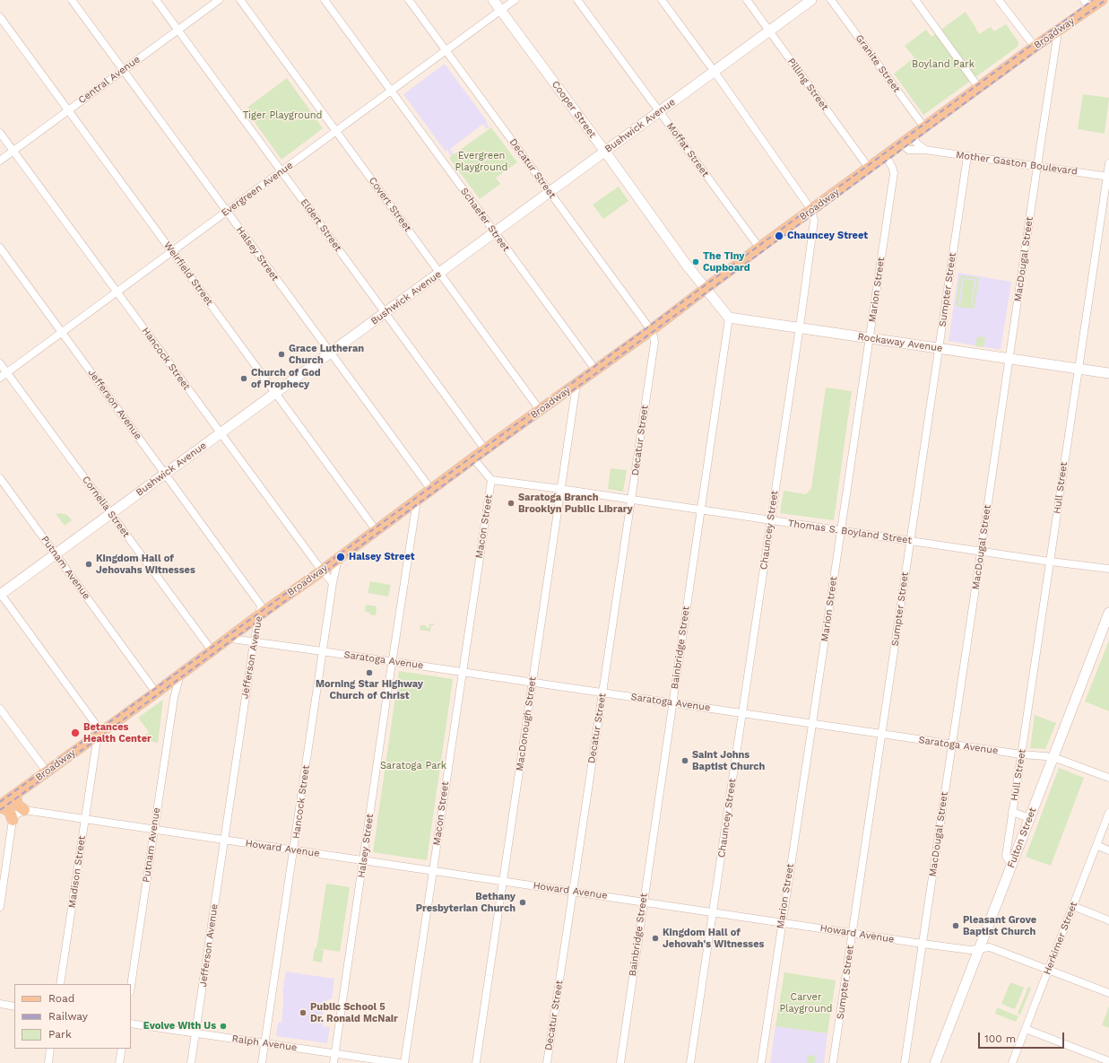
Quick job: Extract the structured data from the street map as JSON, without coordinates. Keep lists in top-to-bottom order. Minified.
{"streets":{"main road":["Broadway","Cooper Street","Bushwick Avenue","Rockaway Avenue","Fulton Street"],"street":["Granite Street","Central Avenue","Pilling Street","Moffat Street","Mother Gaston Boulevard","Decatur Street","Evergreen Avenue","Covert Street","Schaefer Street","Eldert Street","Halsey Street","MacDougal Street","Weirfield Street","Marion Street","Sumpter Street","Hancock Street","Jefferson Avenue","Hull Street","Cornelia Street","Macon Street","Chauncey Street","Thomas S. Boyland Street","Putnam Avenue","Bainbridge Street","Saratoga Avenue","MacDonough Street","Howard Avenue","Madison Street","Herkimer Street","Ralph Avenue"]},"crossings":[["Broadway","Granite Street"],["Broadway","Pilling Street"],["Broadway","Cooper Street"],["Broadway","Moffat Street"],["Broadway","Mother Gaston Boulevard"],["Broadway","Decatur Street"],["Broadway","Covert Street"],["Broadway","Schaefer Street"],["Broadway","Eldert Street"],["Broadway","Halsey Street"],["Broadway","MacDougal Street"],["Broadway","Weirfield Street"],["Broadway","Marion Street"],["Broadway","Hancock Street"],["Broadway","Jefferson Avenue"],["Broadway","Cornelia Street"],["Broadway","Chauncey Street"],["Broadway","Putnam Avenue"],["Broadway","Saratoga Avenue"],["Broadway","MacDonough Street"],["Broadway","Madison Street"],["Central Avenue","Eldert Street"],["Central Avenue","Halsey Street"],["Central Avenue","Weirfield Street"],["Central Avenue","Hancock Street"],["Pilling Street","Bushwick Avenue"],["Cooper Street","Bushwick Avenue"],["Cooper Street","Evergreen Avenue"],["Bushwick Avenue","Moffat Street"],["Bushwick Avenue","Decatur Street"],["Bushwick Avenue","Covert Street"],["Bushwick Avenue","Schaefer Street"],["Bushwick Avenue","Eldert Street"],["Bushwick Avenue","Halsey Street"],["Bushwick Avenue","Weirfield Street"],["Bushwick Avenue","Hancock Street"],["Bushwick Avenue","Jefferson Avenue"],["Bushwick Avenue","Cornelia Street"],["Bushwick Avenue","Chauncey Street"],["Bushwick Avenue","Putnam Avenue"],["Mother Gaston Boulevard","MacDougal Street"],["Mother Gaston Boulevard","Sumpter Street"],["Mother Gaston Boulevard","Hull Street"],["Decatur Street","Evergreen Avenue"],["Decatur Street","Thomas S. Boyland Street"],["Decatur Street","Saratoga Avenue"],["Decatur Street","Howard Avenue"],["Evergreen Avenue","Covert Street"],["Evergreen Avenue","Schaefer Street"],["Evergreen Avenue","Eldert Street"],["Evergreen Avenue","Halsey Street"],["Evergreen Avenue","Weirfield Street"],["Evergreen Avenue","Hancock Street"],["Evergreen Avenue","Jefferson Avenue"],["Evergreen Avenue","Cornelia Street"],["Halsey Street","Saratoga Avenue"],["Halsey Street","Howard Avenue"],["Halsey Street","Ralph Avenue"],["MacDougal Street","Rockaway Avenue"],["MacDougal Street","Thomas S. Boyland Street"],["MacDougal Street","Saratoga Avenue"],["MacDougal Street","Howard Avenue"],["Marion Street","Rockaway Avenue"],["Marion Street","Thomas S. Boyland Street"],["Marion Street","Saratoga Avenue"],["Marion Street","Howard Avenue"],["Sumpter Street","Rockaway Avenue"],["Sumpter Street","Thomas S. Boyland Street"],["Sumpter Street","Saratoga Avenue"],["Sumpter Street","Howard Avenue"],["Rockaway Avenue","Hull Street"],["Rockaway Avenue","Chauncey Street"],["Rockaway Avenue","Bainbridge Street"],["Hancock Street","Saratoga Avenue"],["Hancock Street","Howard Avenue"],["Hancock Street","Ralph Avenue"],["Jefferson Avenue","Saratoga Avenue"],["Jefferson Avenue","Howard Avenue"],["Jefferson Avenue","Ralph Avenue"],["Hull Street","Thomas S. Boyland Street"],["Hull Street","Saratoga Avenue"],["Hull Street","Fulton Street"],["Macon Street","Thomas S. Boyland Street"],["Macon Street","Saratoga Avenue"],["Macon Street","Howard Avenue"],["Chauncey Street","Thomas S. Boyland Street"],["Chauncey Street","Saratoga Avenue"],["Chauncey Street","Howard Avenue"],["Thomas S. Boyland Street","Bainbridge Street"],["Thomas S. Boyland Street","MacDonough Street"],["Putnam Avenue","Howard Avenue"],["Bainbridge Street","Saratoga Avenue"],["Bainbridge Street","Howard Avenue"],["Saratoga Avenue","MacDonough Street"],["Saratoga Avenue","Fulton Street"],["MacDonough Street","Howard Avenue"],["Fulton Street","Howard Avenue"],["Howard Avenue","Madison Street"],["Howard Avenue","Herkimer Street"]],"parks":["Boyland Park","Tiger Playground","Evergreen Playground","Saratoga Park","Carver Playground"],"places":["Chauncey Street","The Tiny Cupboard","Grace Lutheran Church","Church of God of Prophecy","Saratoga Branch Brooklyn Public Library","Halsey Street","Kingdom Hall of Jehovahs Witnesses","Morning Star Highway Church of Christ","Betances Health Center","Saint Johns Baptist Church","Bethany Presbyterian Church","Pleasant Grove Baptist Church","Kingdom Hall of Jehovah's Witnesses","Public School 5 Dr. Ronald McNair","Evolve With Us"],"legend":["Road","Railway","Park"],"scale_bar":"100 m"}
